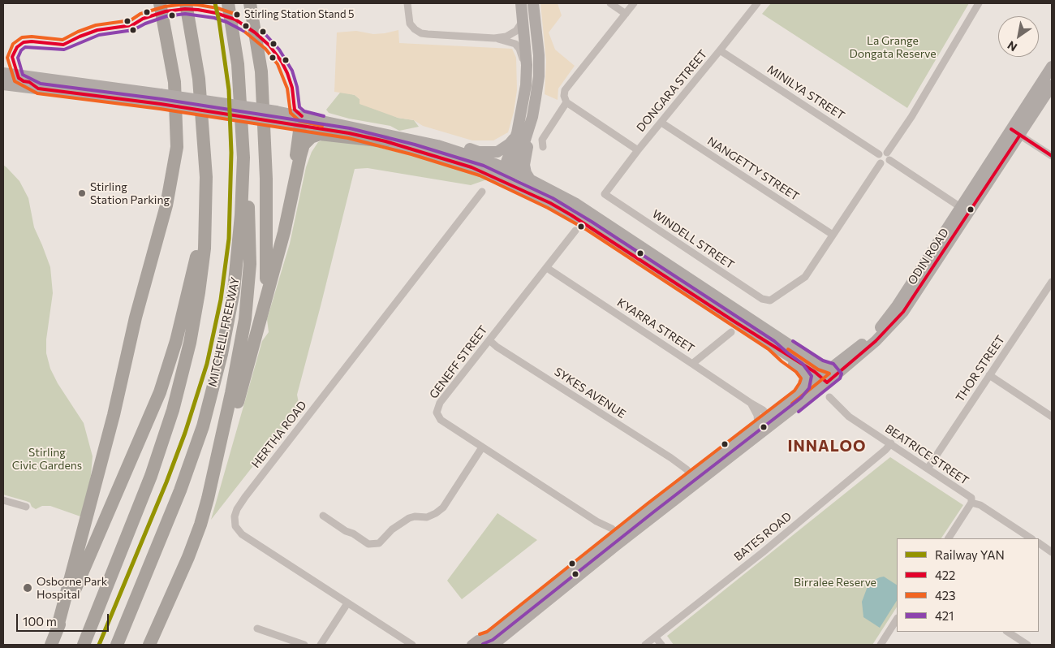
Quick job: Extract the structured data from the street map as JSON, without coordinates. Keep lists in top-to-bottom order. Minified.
{"streets":{"highway":["MITCHELL FREEWAY"],"main road":["ODIN ROAD"],"street":["DONGARA STREET","MINILYA STREET","NANGETTY STREET","WINDELL STREET","KYARRA STREET","GENEFF STREET","THOR STREET","SYKES AVENUE","HERTHA ROAD","BEATRICE STREET","BATES ROAD"]},"crossings":[["DONGARA STREET","MINILYA STREET"],["DONGARA STREET","NANGETTY STREET"],["DONGARA STREET","WINDELL STREET"],["NANGETTY STREET","WINDELL STREET"],["ODIN ROAD","KYARRA STREET"],["ODIN ROAD","GENEFF STREET"],["ODIN ROAD","SYKES AVENUE"],["KYARRA STREET","GENEFF STREET"],["GENEFF STREET","SYKES AVENUE"],["THOR STREET","BEATRICE STREET"],["BEATRICE STREET","BATES ROAD"]],"districts":["INNALOO"],"parks":["La Grange Dongata Reserve","Stirling Civic Gardens","Birralee Reserve"],"places":["Stirling Station Stand 5","Stirling Station Parking","Osborne Park Hospital"],"lines":["rail line YAN","transit line 423","transit line 422","transit line 421"],"legend":["Railway YAN","422","423","421"],"scale_bar":"100 m","north":"bottom left"}
